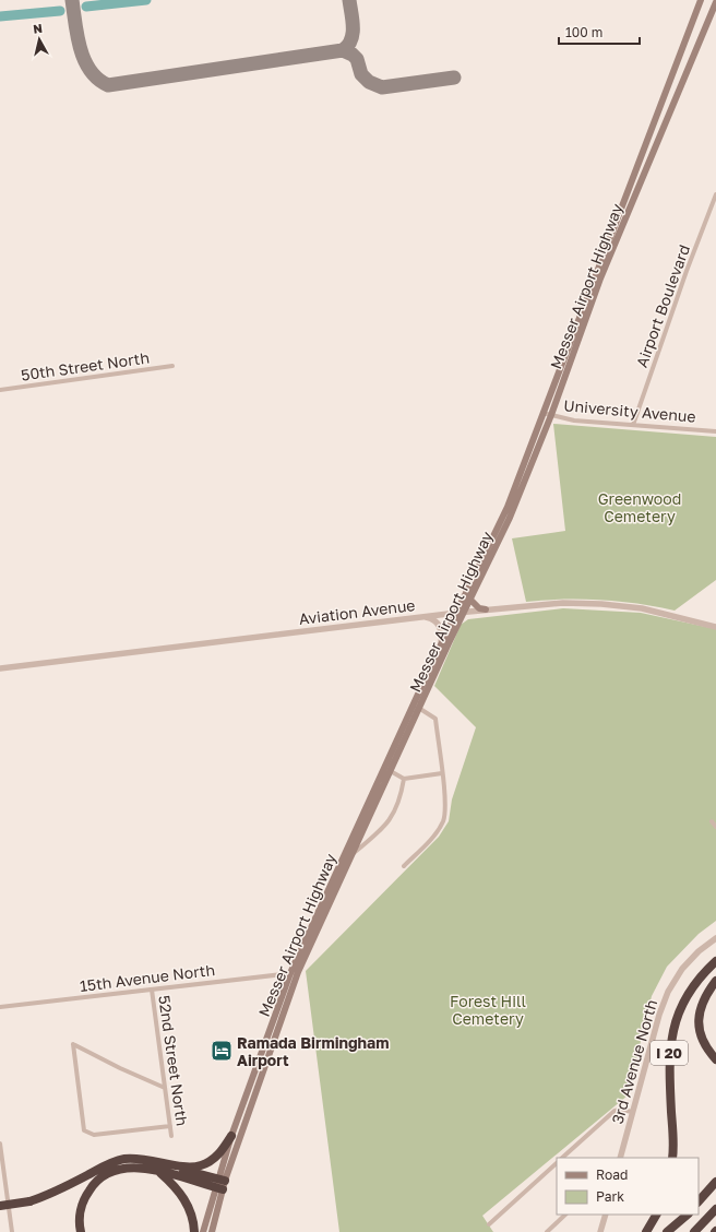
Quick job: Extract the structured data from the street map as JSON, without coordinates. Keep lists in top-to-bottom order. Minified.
{"streets":{"highway":["I 20"],"main road":["Messer Airport Highway"],"street":["Airport Boulevard","50th Street North","University Avenue","Aviation Avenue","15th Avenue North","52nd Street North","3rd Avenue North"]},"crossings":[["Messer Airport Highway","University Avenue"],["Messer Airport Highway","Aviation Avenue"],["Messer Airport Highway","15th Avenue North"],["Airport Boulevard","University Avenue"],["15th Avenue North","52nd Street North"]],"parks":["Greenwood Cemetery","Forest Hill Cemetery"],"places":{"hotel":["Ramada Birmingham Airport"]},"legend":["Road","Park"],"scale_bar":"100 m","north":"top"}
